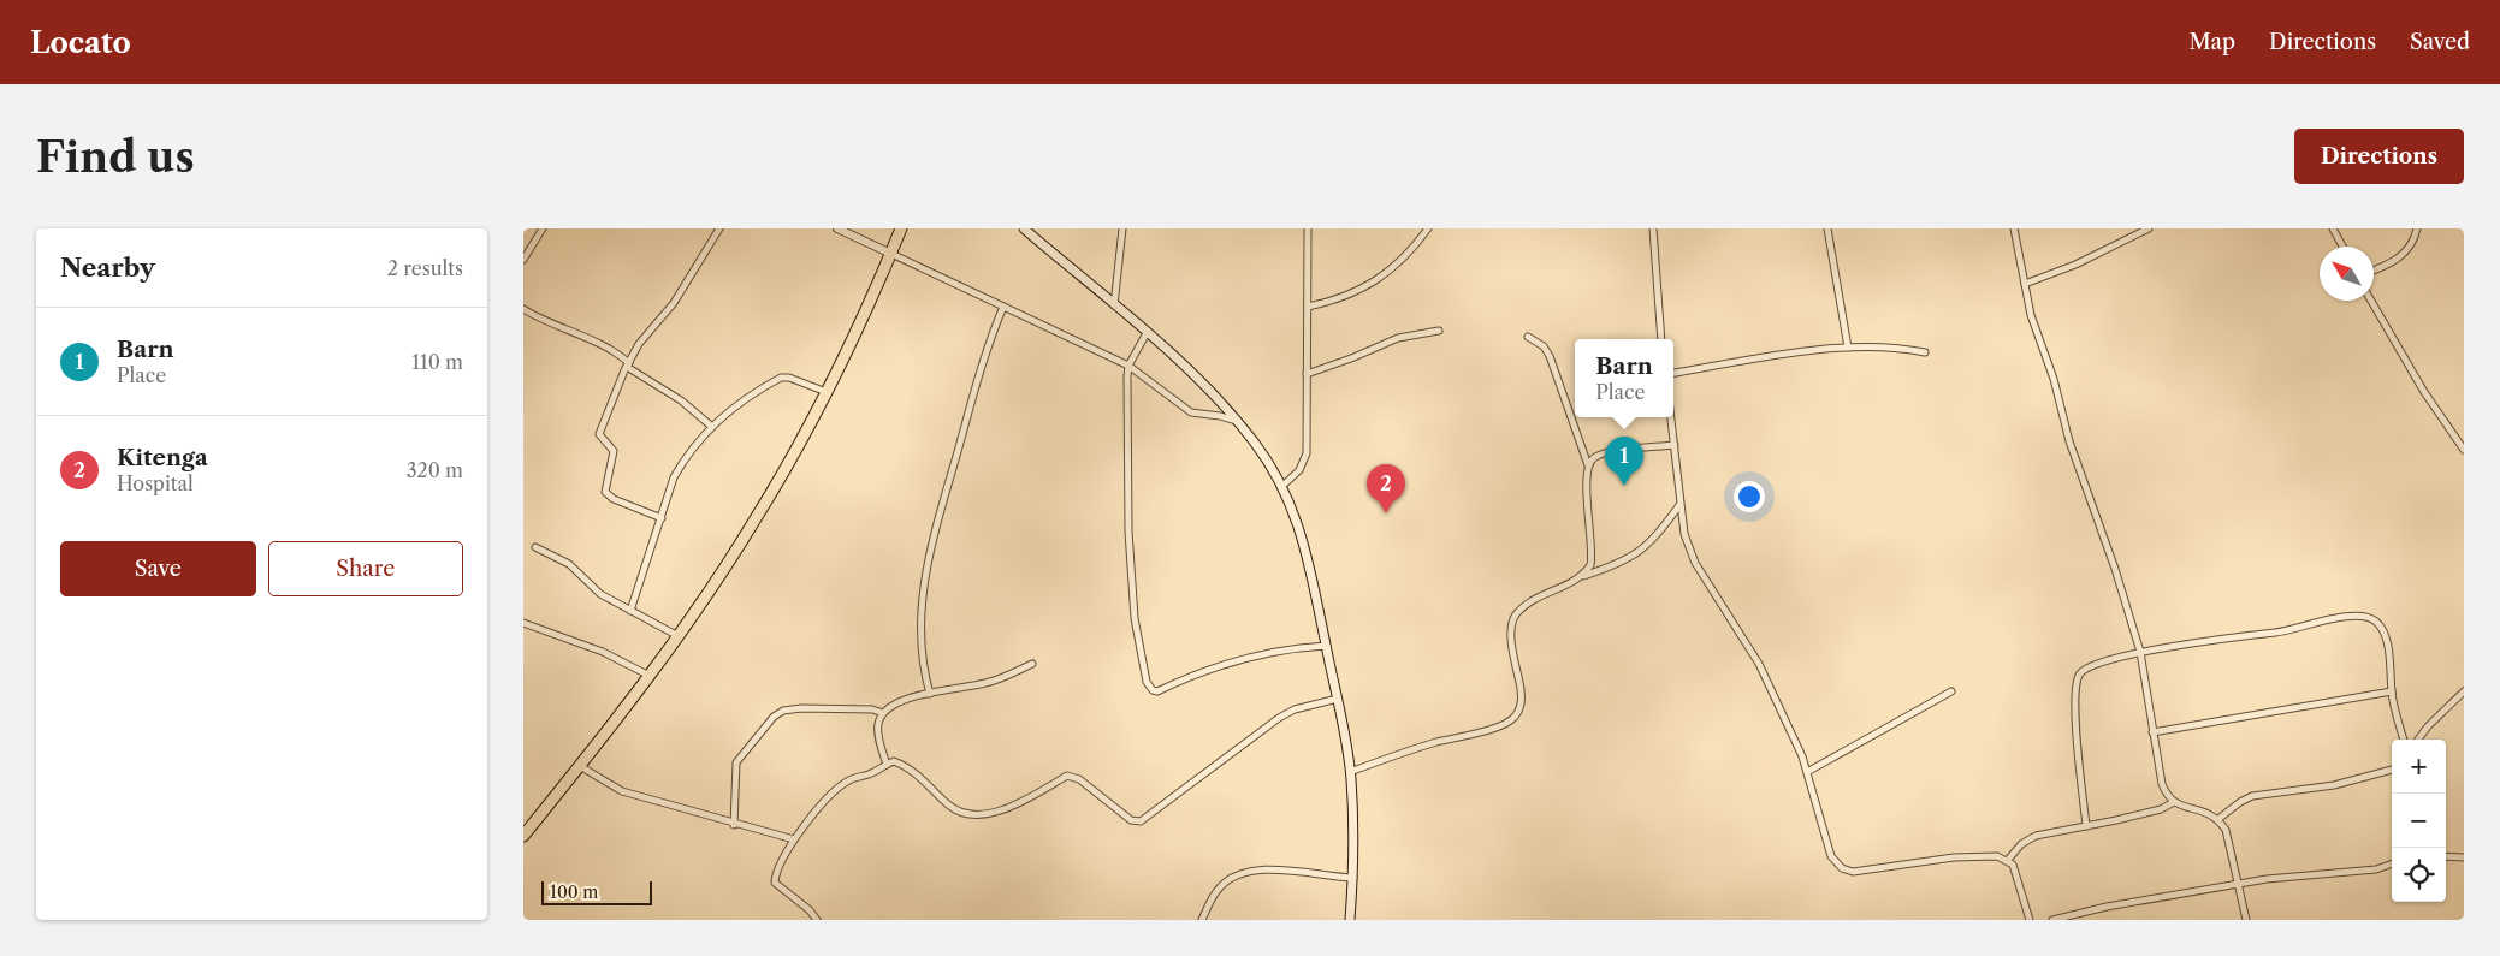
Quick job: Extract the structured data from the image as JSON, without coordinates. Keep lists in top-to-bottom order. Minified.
{"scale_bar":"100 m","north":"top left","page":{"header":"Locato","nav":["Map","Directions","Saved"],"buttons":["Directions",["Save","Share"]],"title":"Find us","heading":["Nearby","2 results"],"list":[{"mark":"1","name":"Barn","note":"Place","value":"110 m"},{"mark":"2","name":"Kitenga","note":"Hospital","value":"320 m"}],"popup":["Barn","Place"],"pins":["1","2"],"map_buttons":["+","−"],"scale":"100 m"}}
